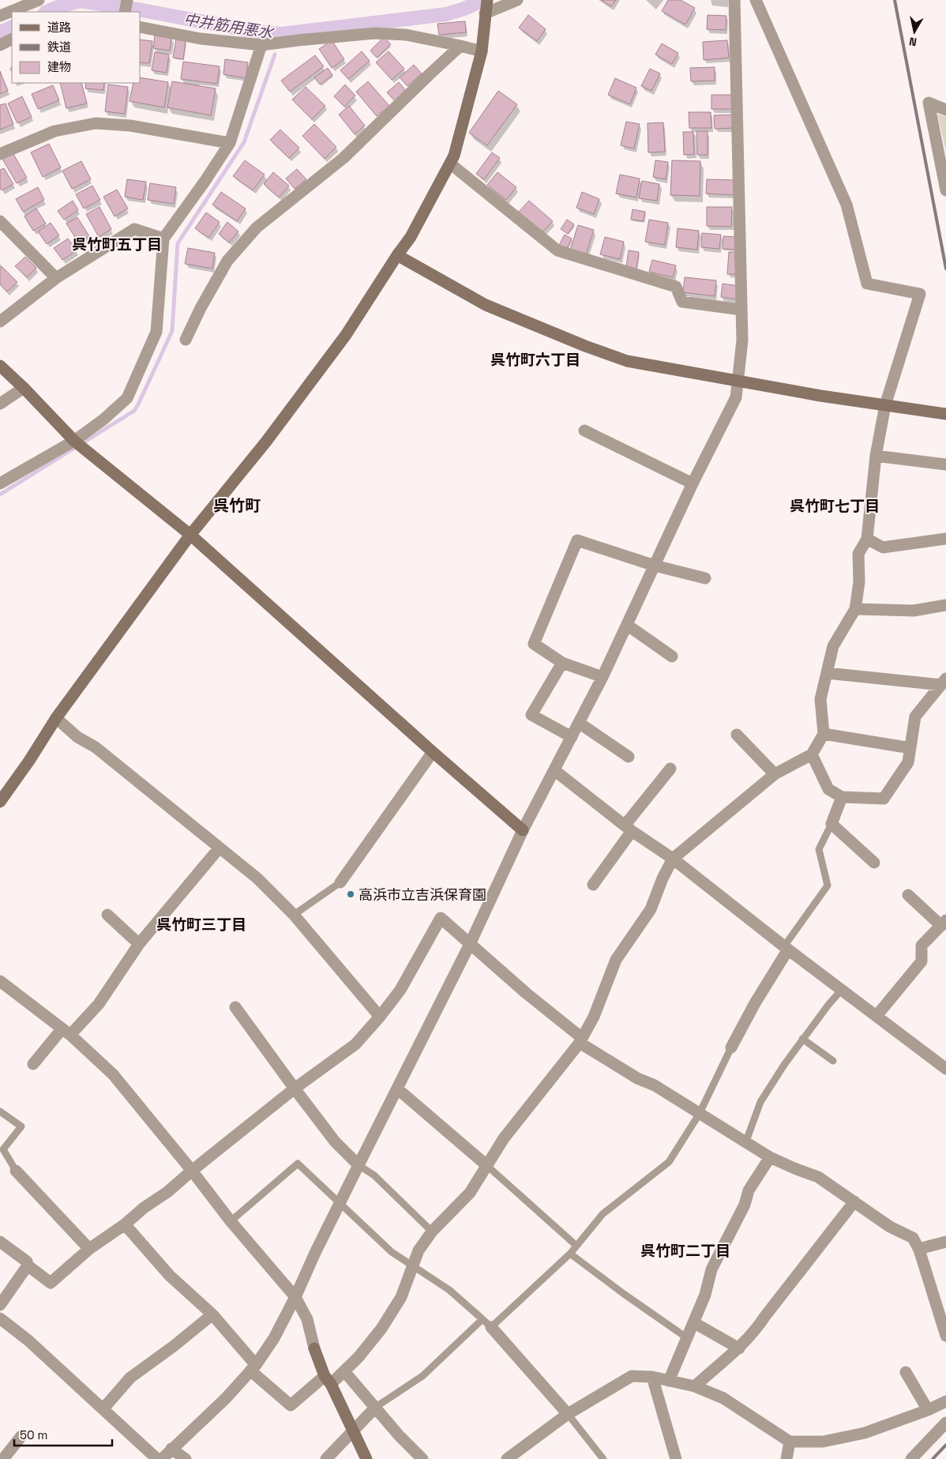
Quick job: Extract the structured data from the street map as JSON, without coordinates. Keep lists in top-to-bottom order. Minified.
{"districts":["呉竹町五丁目","呉竹町六丁目","呉竹町","呉竹町七丁目","呉竹町三丁目","呉竹町二丁目"],"water":["中井筋用悪水"],"places":["高浜市立吉浜保育園"],"legend":["道路","鉄道","建物"],"scale_bar":"50 m","north":"bottom"}
